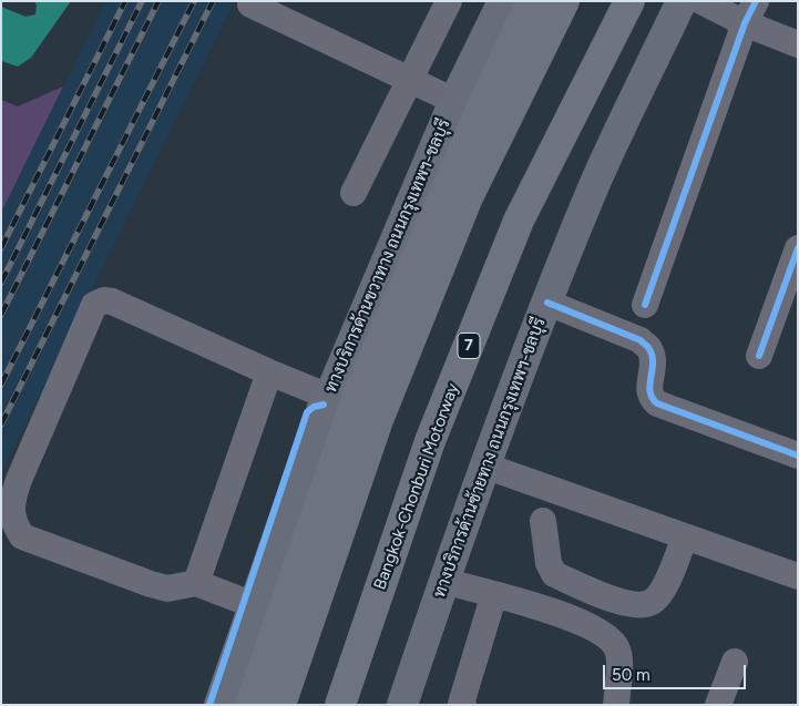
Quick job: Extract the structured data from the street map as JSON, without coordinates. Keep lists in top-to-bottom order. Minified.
{"streets":{"highway":["7","Bangkok-Chonburi Motorway"],"main road":["ทางบริการด้านขวาทาง ถนนกรุงเทพฯ-ชลบุรี","ทางบริการด้านซ้ายทาง ถนนกรุงเทพฯ-ชลบุรี"]},"scale_bar":"50 m"}
